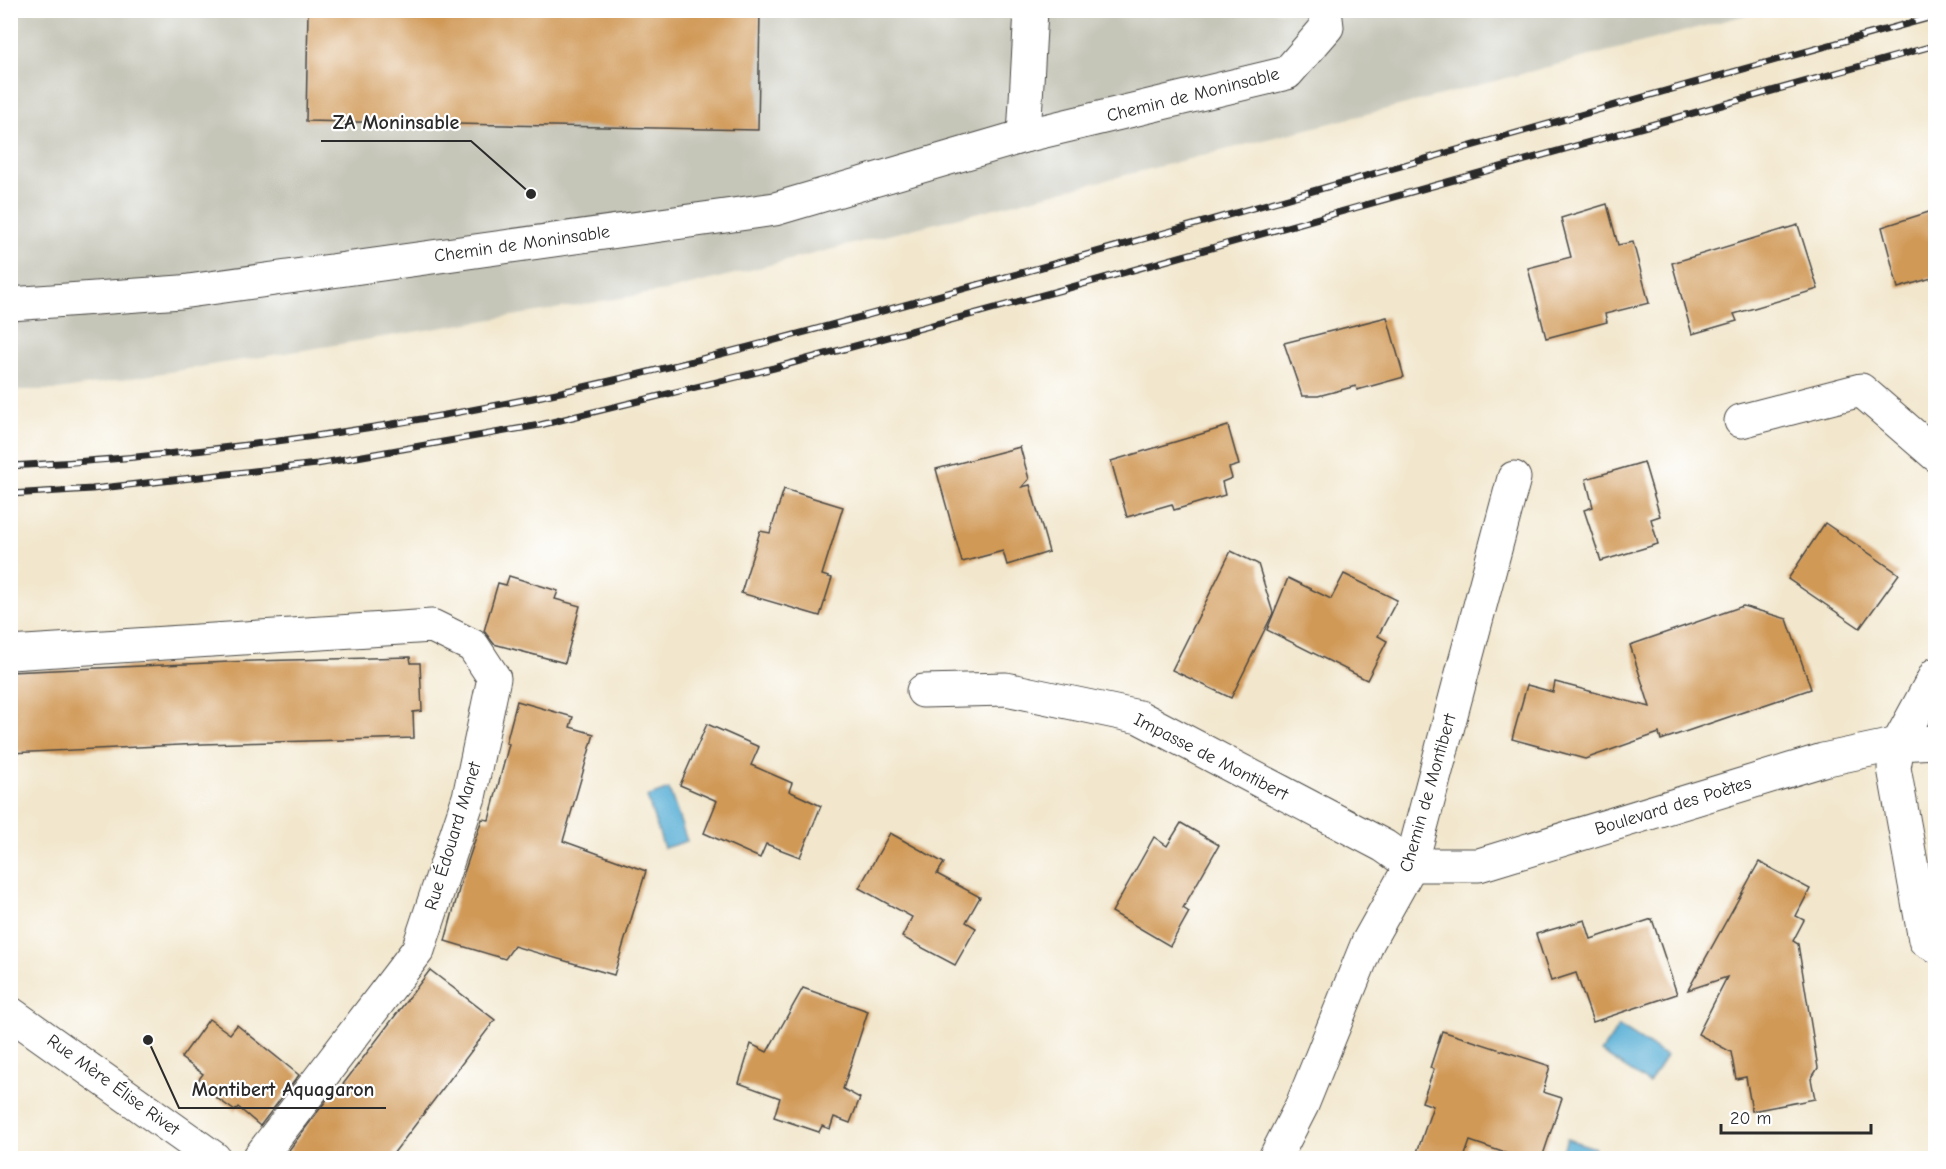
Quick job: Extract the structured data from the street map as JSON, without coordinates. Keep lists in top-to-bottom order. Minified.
{"streets":{"street":["Chemin de Moninsable","Impasse de Montibert","Chemin de Montibert","Boulevard des Poètes","Rue Édouard Manet","Rue Mère Élise Rivet"]},"crossings":[["Impasse de Montibert","Chemin de Montibert"],["Impasse de Montibert","Boulevard des Poètes"],["Chemin de Montibert","Boulevard des Poètes"]],"places":["ZA Moninsable","Montibert Aquagaron"],"scale_bar":"20 m"}
